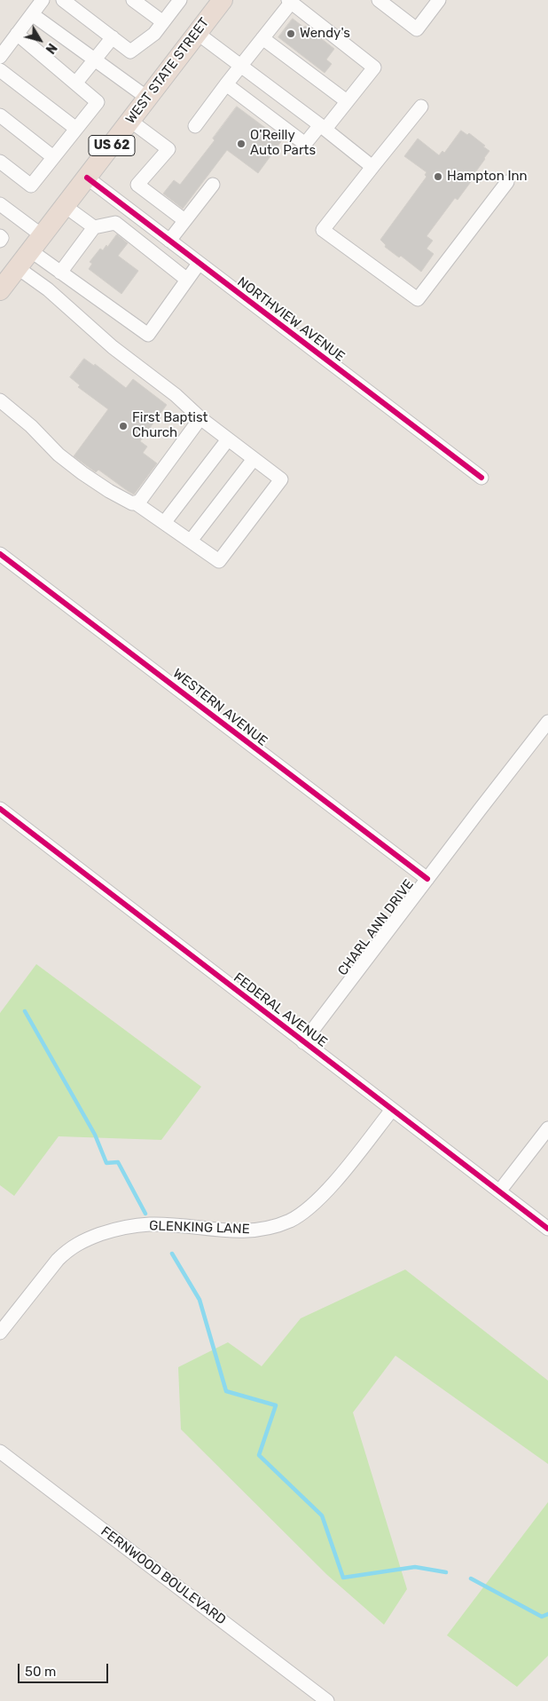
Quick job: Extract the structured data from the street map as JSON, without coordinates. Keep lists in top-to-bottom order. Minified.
{"streets":{"highway":["WEST STATE STREET","US 62"],"street":["NORTHVIEW AVENUE","WESTERN AVENUE","CHARL ANN DRIVE","FEDERAL AVENUE","GLENKING LANE","FERNWOOD BOULEVARD"]},"crossings":[["WEST STATE STREET","NORTHVIEW AVENUE"],["WESTERN AVENUE","CHARL ANN DRIVE"],["CHARL ANN DRIVE","FEDERAL AVENUE"],["FEDERAL AVENUE","GLENKING LANE"]],"places":["Wendy's","O'Reilly Auto Parts","Hampton Inn","First Baptist Church"],"scale_bar":"50 m","north":"bottom right"}
